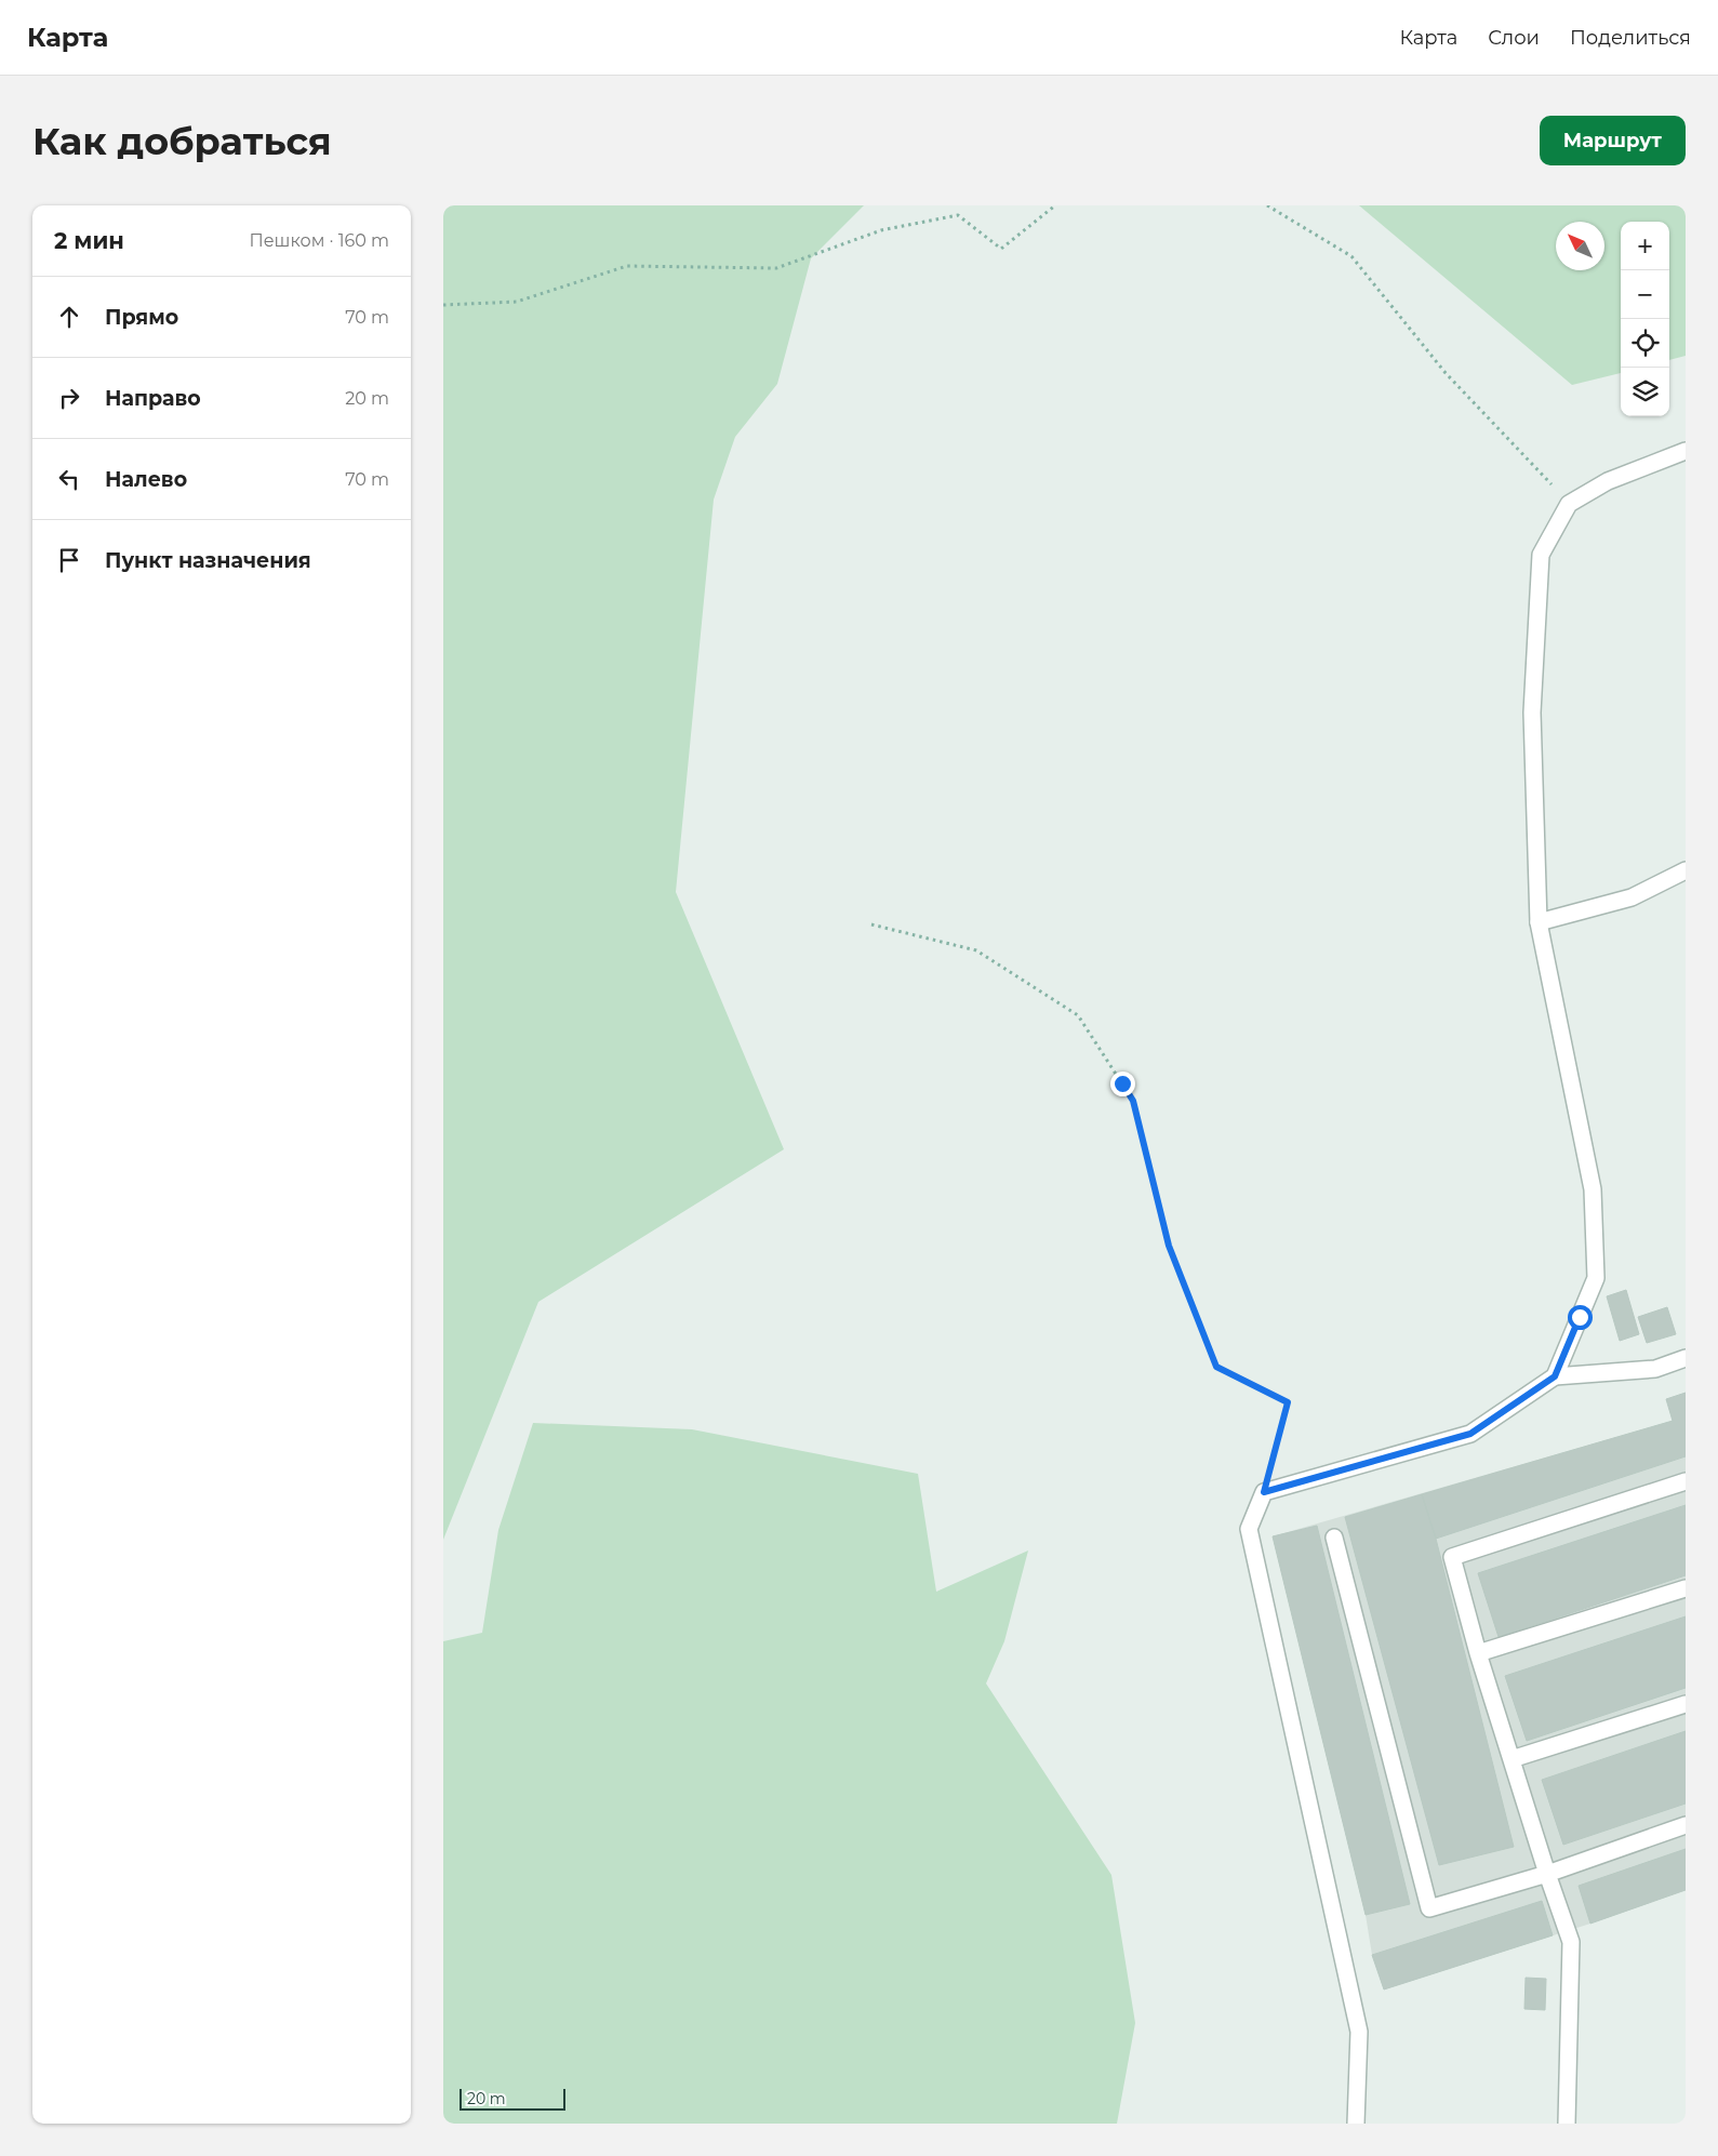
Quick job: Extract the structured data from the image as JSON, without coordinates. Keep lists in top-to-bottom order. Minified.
{"scale_bar":"20 m","north":"top left","page":{"header":"Карта","nav":["Карта","Слои","Поделиться"],"buttons":"Маршрут","title":"Как добраться","heading":["2 мин","Пешком · 160 m"],"map_buttons":["+","−"],"list":[["Прямо","70 m"],["Направо","20 m"],["Налево","70 m"],"Пункт назначения"],"scale":"20 m"}}
